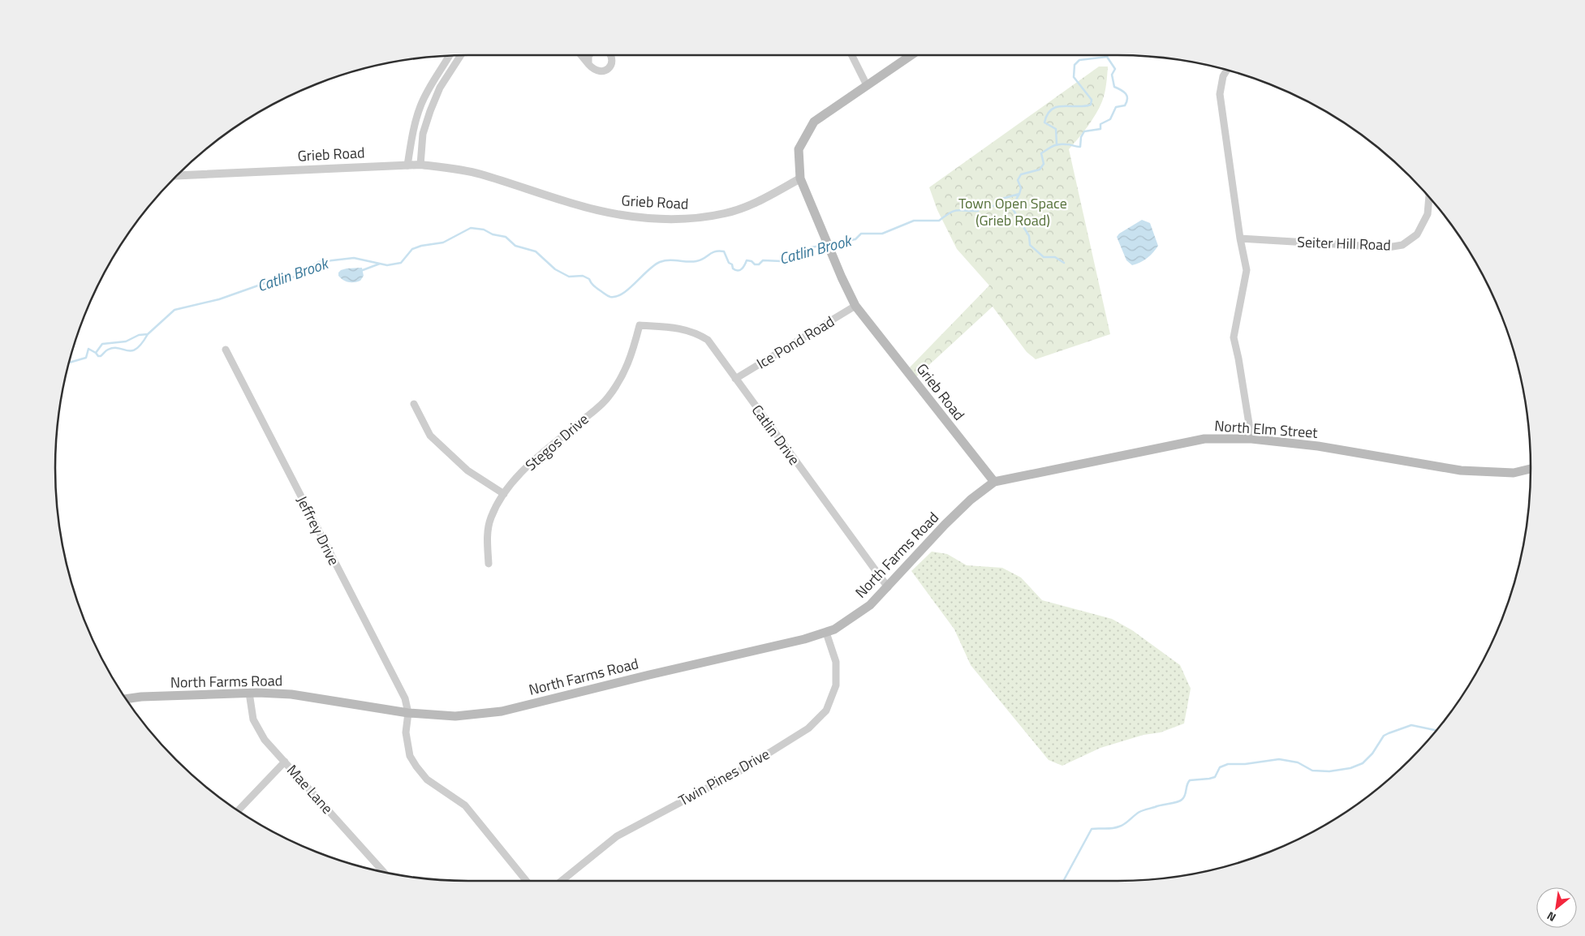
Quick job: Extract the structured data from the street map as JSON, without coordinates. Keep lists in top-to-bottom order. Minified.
{"streets":{"main road":["Grieb Road","North Elm Street","North Farms Road"],"street":["Seiter Hill Road","Ice Pond Road","Catlin Drive","Stegos Drive","Jeffrey Drive","Twin Pines Drive","Mae Lane"]},"crossings":[["Grieb Road","Ice Pond Road"],["Grieb Road","North Elm Street"],["Grieb Road","North Farms Road"],["Ice Pond Road","Catlin Drive"],["North Elm Street","North Farms Road"],["Catlin Drive","Stegos Drive"],["Catlin Drive","North Farms Road"],["Jeffrey Drive","North Farms Road"],["North Farms Road","Twin Pines Drive"],["North Farms Road","Mae Lane"]],"water":["Catlin Brook"],"parks":["Town Open Space (Grieb Road)"],"north":"bottom left"}
